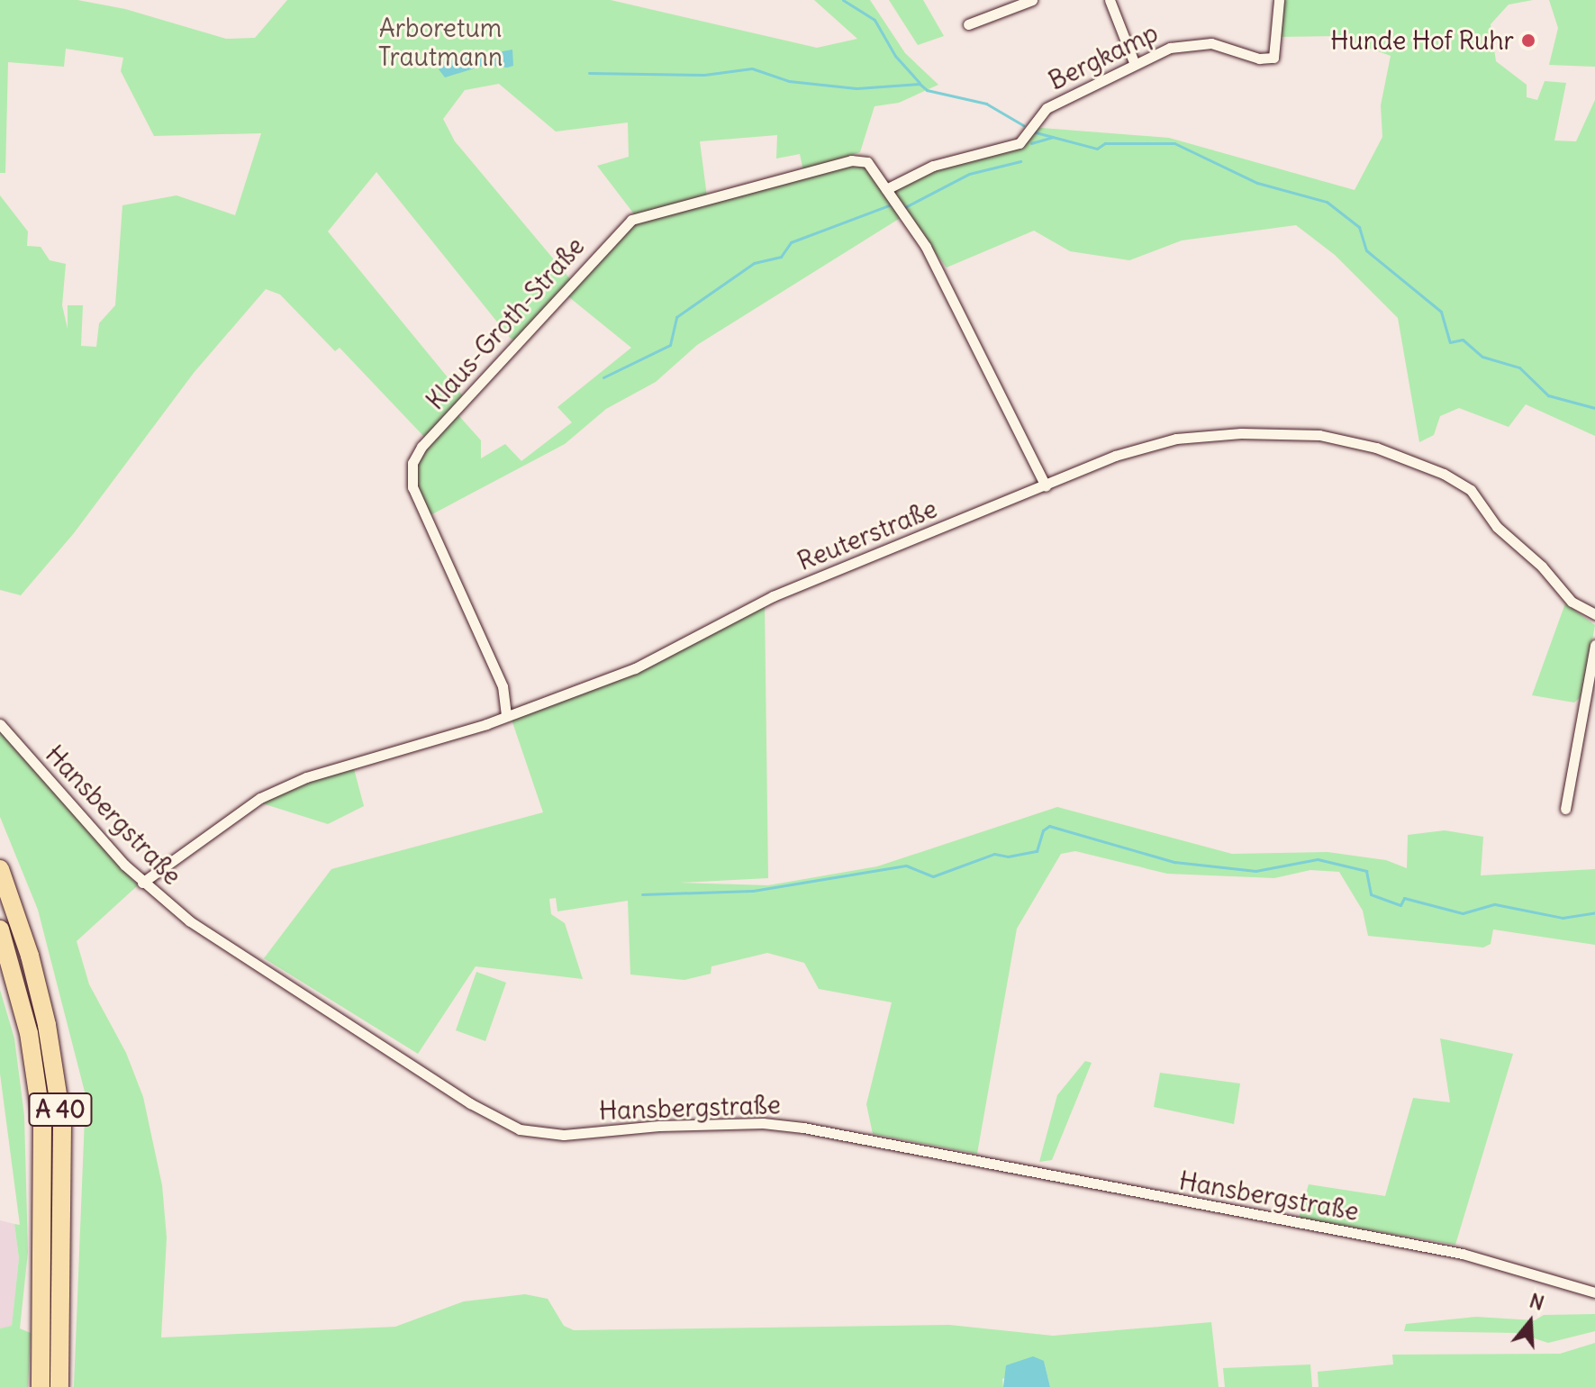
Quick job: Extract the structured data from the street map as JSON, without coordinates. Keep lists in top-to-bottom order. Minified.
{"streets":{"highway":["A 40"],"street":["Bergkamp","Klaus-Groth-Straße","Reuterstraße","Hansbergstraße"]},"crossings":[["Bergkamp","Klaus-Groth-Straße"],["Klaus-Groth-Straße","Reuterstraße"],["Reuterstraße","Hansbergstraße"]],"parks":["Arboretum Trautmann"],"places":["Hunde Hof Ruhr"],"north":"top"}
